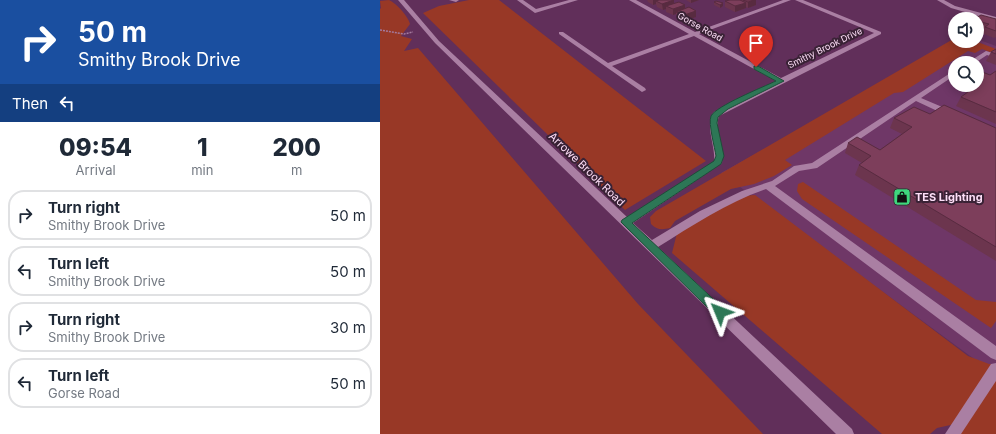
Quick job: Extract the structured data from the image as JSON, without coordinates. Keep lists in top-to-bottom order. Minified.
{"streets":{"street":["Gorse Road","Smithy Brook Drive","Arrowe Brook Road"]},"crossings":[["Gorse Road","Smithy Brook Drive"],["Smithy Brook Drive","Arrowe Brook Road"]],"places":{"shop":["TES Lighting"]},"page":{"turn":["50 m","Smithy Brook Drive"],"then":"Then","eta":["09:54","Arrival","1","min","200","m"],"list":[{"name":"Turn right","note":"Smithy Brook Drive","value":"50 m"},{"name":"Turn left","note":"Smithy Brook Drive","value":"50 m"},{"name":"Turn right","note":"Smithy Brook Drive","value":"30 m"},{"name":"Turn left","note":"Gorse Road","value":"50 m"}]}}
